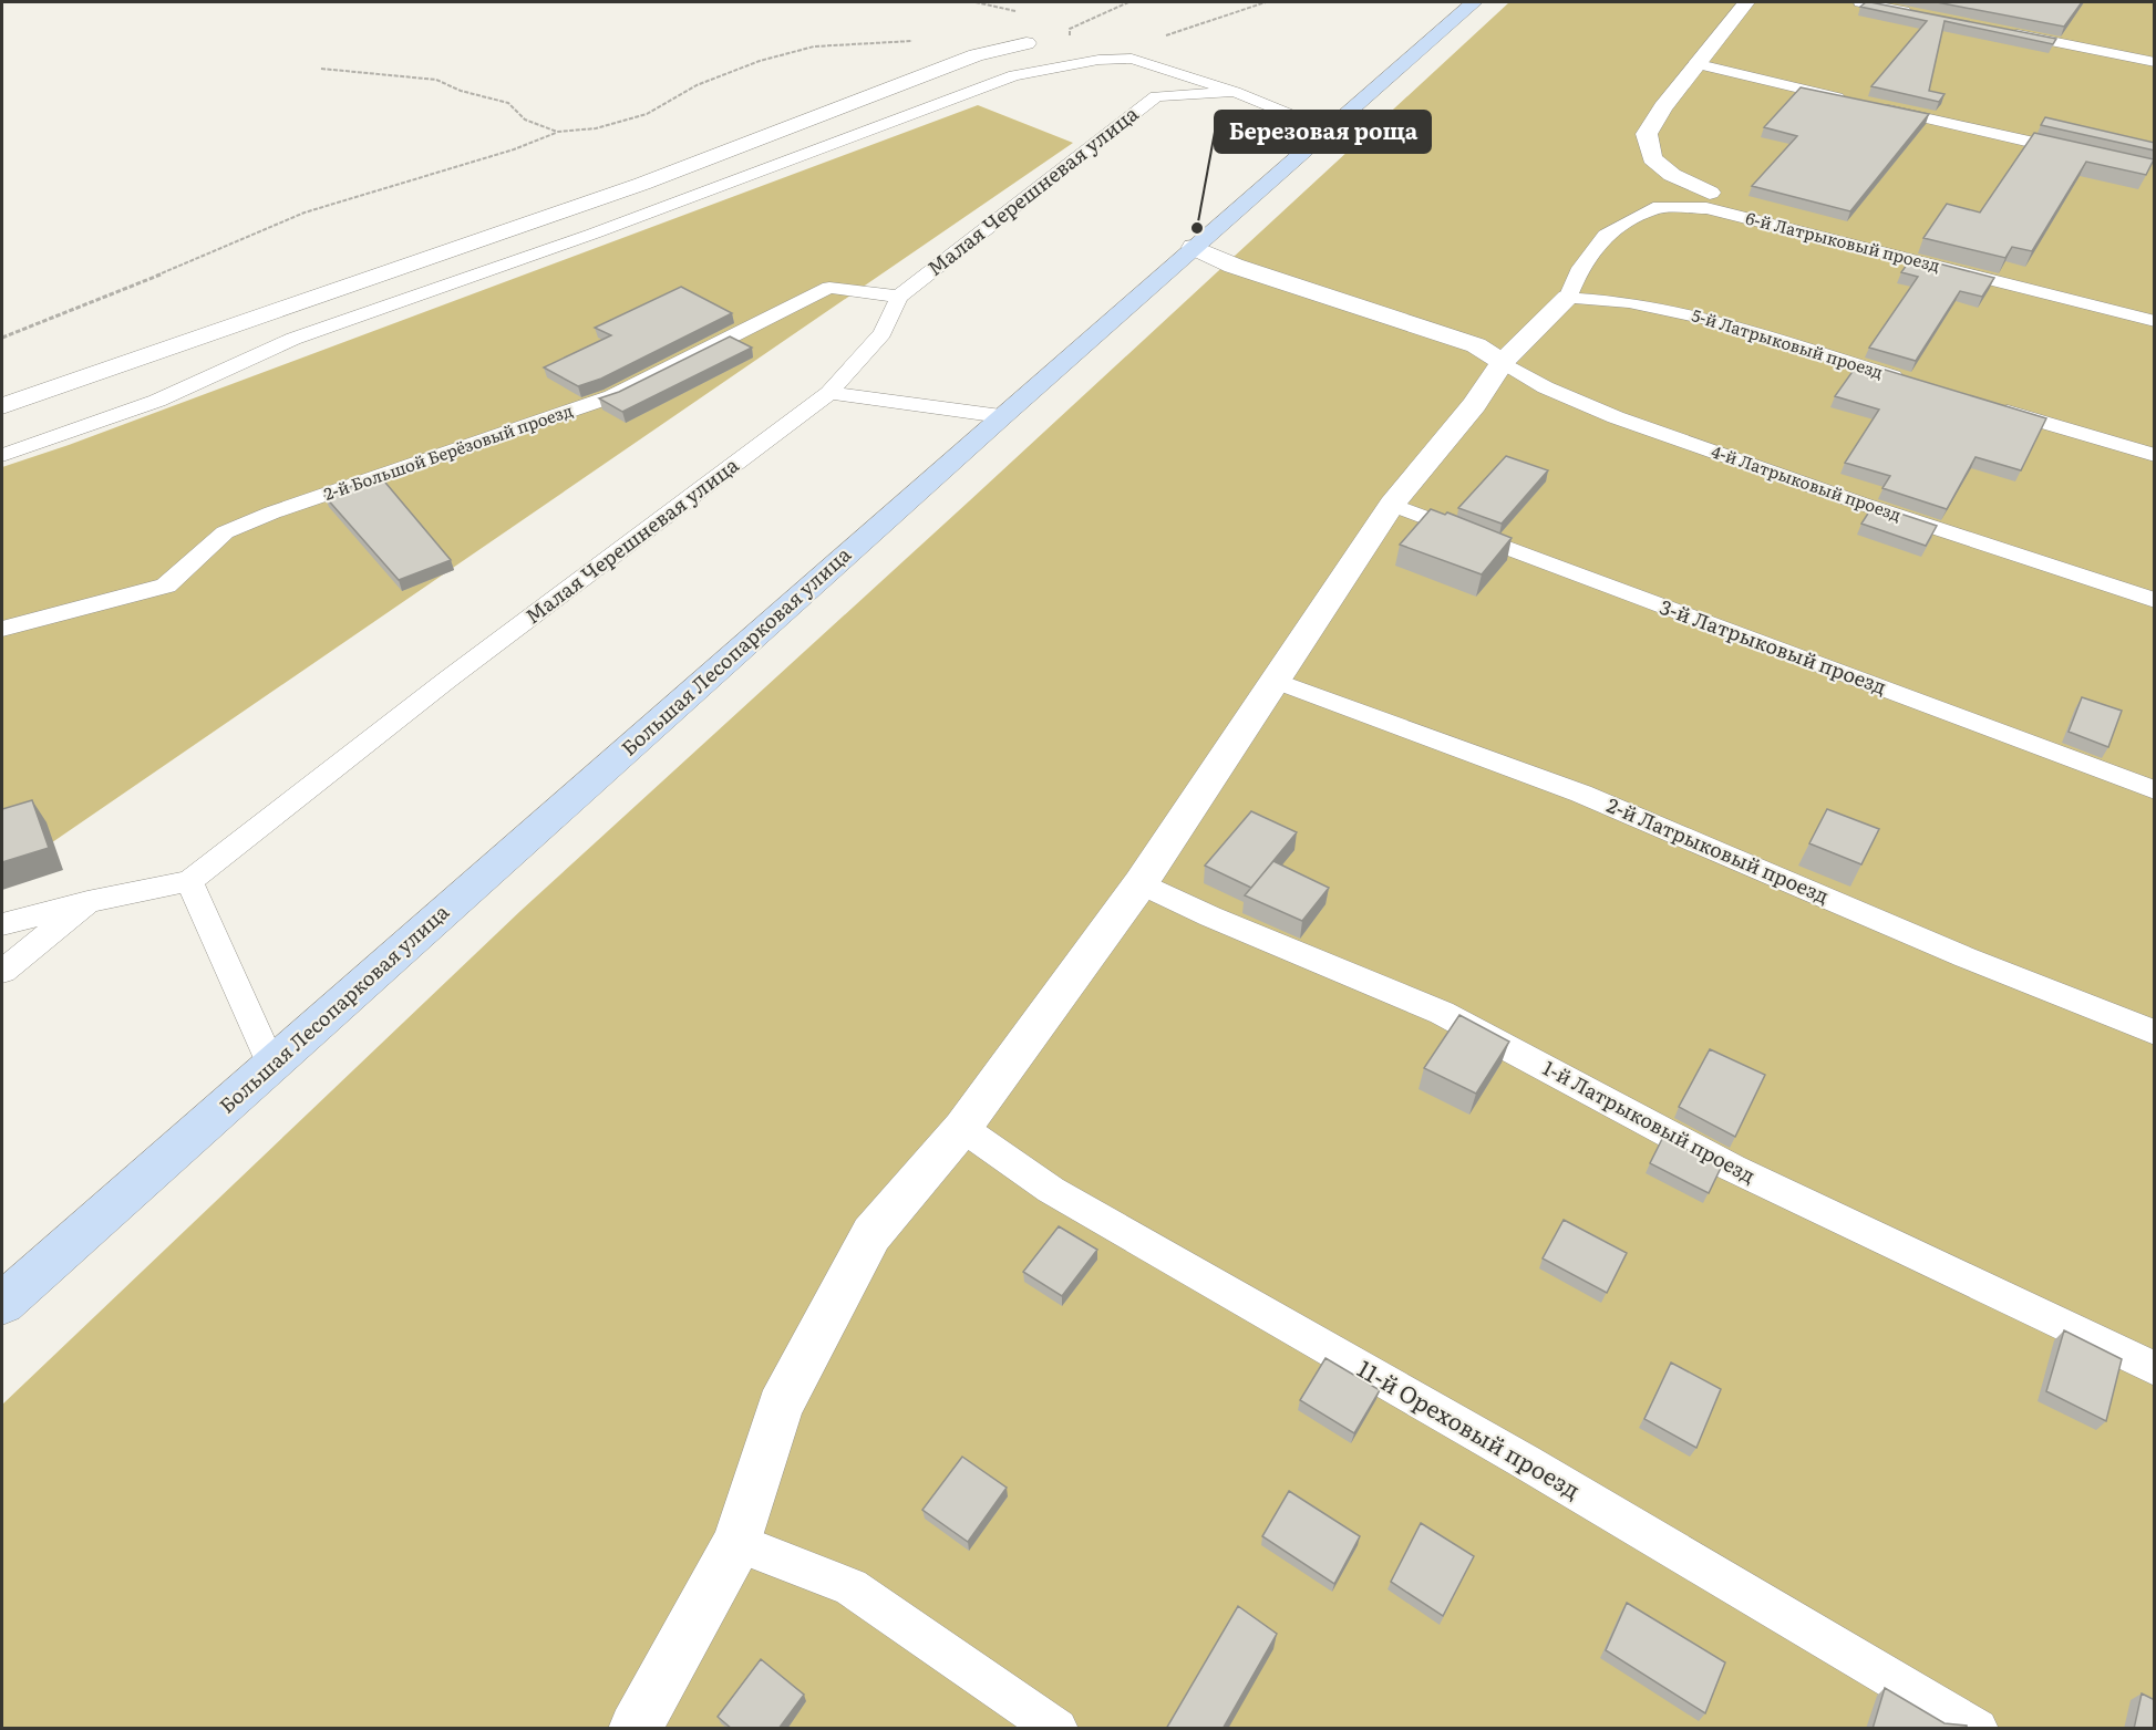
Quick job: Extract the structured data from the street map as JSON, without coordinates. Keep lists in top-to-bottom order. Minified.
{"streets":{"main road":["Большая Лесопарковая улица"],"lane":["Малая Черешневая улица","6-й Латрыковый проезд","5-й Латрыковый проезд","2-й Большой Берёзовый проезд","4-й Латрыковый проезд","3-й Латрыковый проезд","2-й Латрыковый проезд","1-й Латрыковый проезд","11-й Ореховый проезд"]},"crossings":[["Малая Черешневая улица","2-й Большой Берёзовый проезд"],["6-й Латрыковый проезд","5-й Латрыковый проезд"]],"places":["Березовая роща"]}
